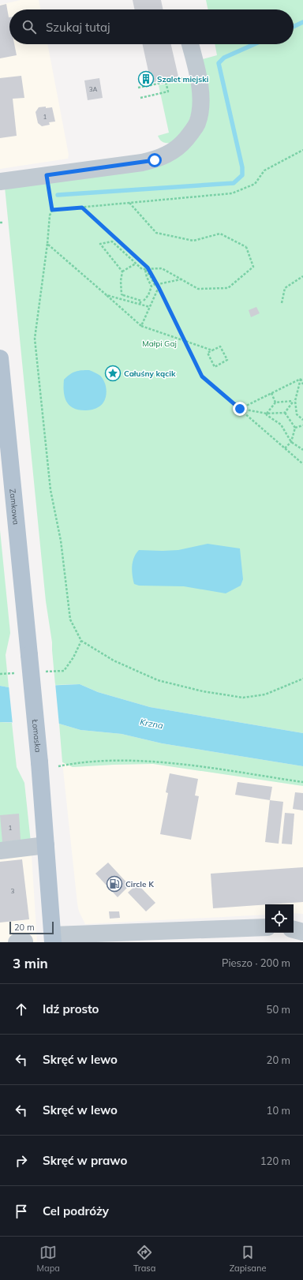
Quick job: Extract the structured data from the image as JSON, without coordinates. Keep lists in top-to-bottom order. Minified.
{"streets":{"main road":["Zamkowa","Łomaska"]},"crossings":[["Zamkowa","Łomaska"]],"water":["Krzna"],"parks":["Małpi Gaj"],"places":{"building":["Szalet miejski"],"place":["Całuśny kącik"],"fuel station":["Circle K"]},"house_numbers":["3A","1","1","3"],"scale_bar":"20 m","page":{"search":"Szukaj tutaj","scale":"20 m","heading":["3 min","Pieszo · 200 m"],"list":[["Idź prosto","50 m"],["Skręć w lewo","20 m"],["Skręć w lewo","10 m"],["Skręć w prawo","120 m"],"Cel podróży"],"nav":["Mapa","Trasa","Zapisane"]}}
